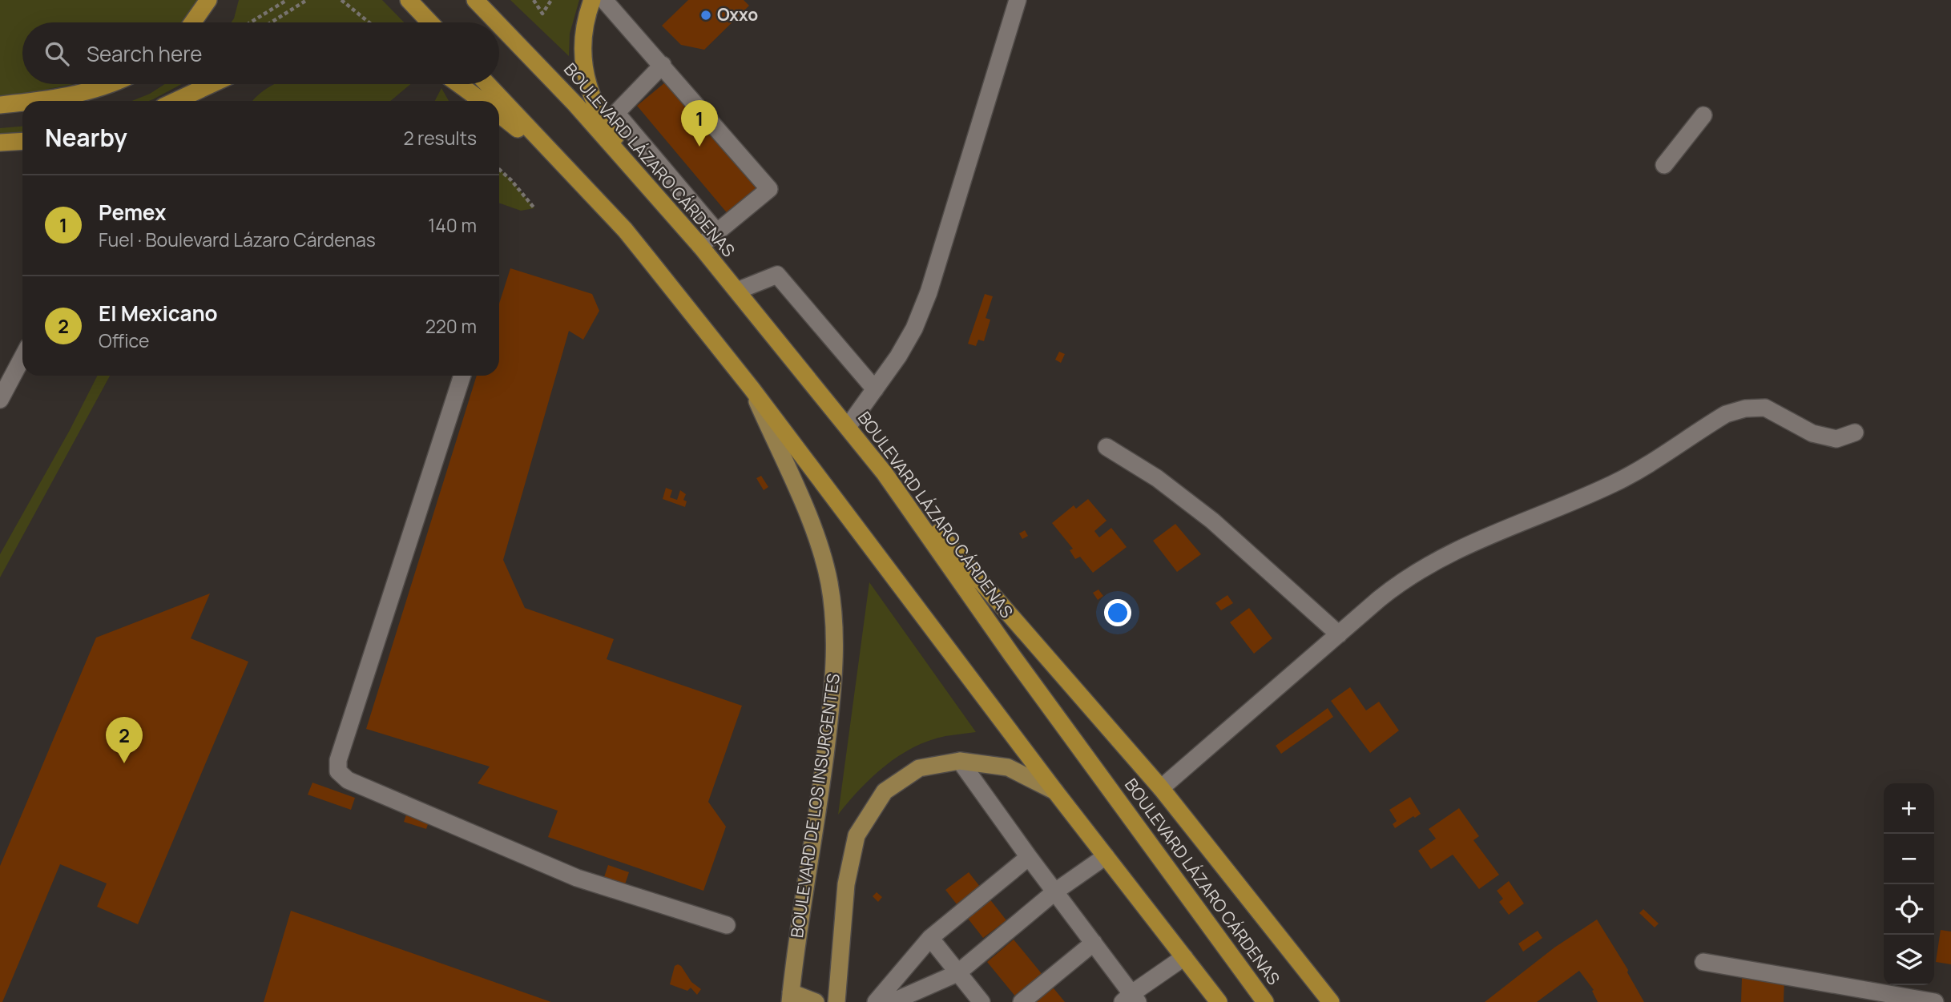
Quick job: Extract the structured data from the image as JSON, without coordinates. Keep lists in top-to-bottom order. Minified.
{"streets":{"highway":["BOULEVARD LÁZARO CÁRDENAS"],"main road":["BOULEVARD DE LOS INSURGENTES"]},"places":["Oxxo"],"page":{"search":"Search here","pins":["1","2"],"heading":["Nearby","2 results"],"list":[{"mark":"1","name":"Pemex","note":"Fuel · Boulevard Lázaro Cárdenas","value":"140 m"},{"mark":"2","name":"El Mexicano","note":"Office","value":"220 m"}],"map_buttons":["+","−"]}}
